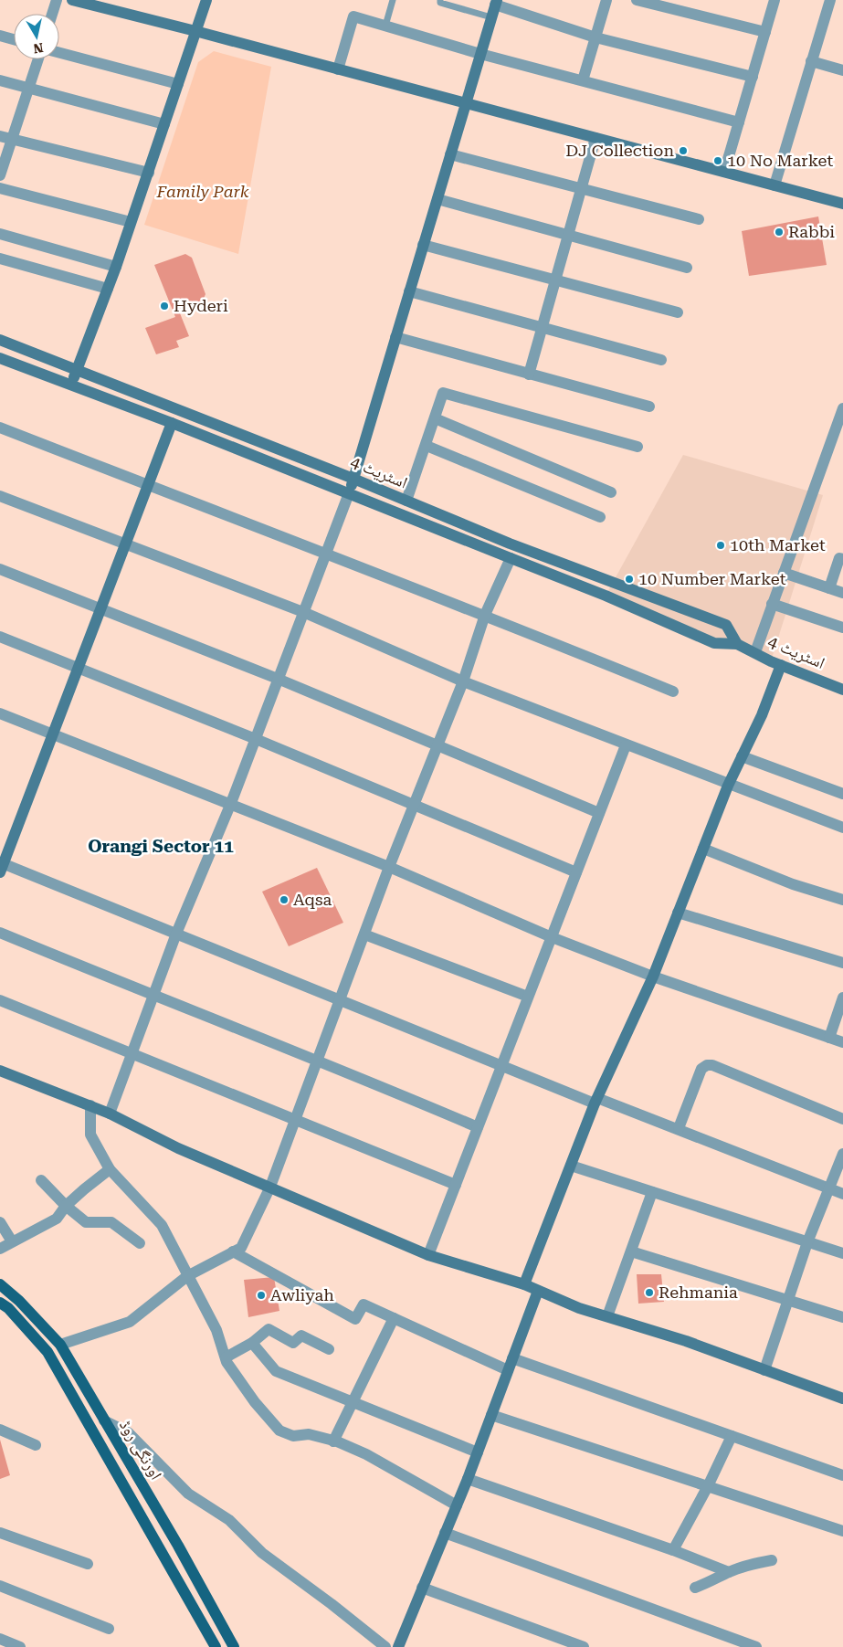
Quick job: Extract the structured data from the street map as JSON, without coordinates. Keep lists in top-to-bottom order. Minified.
{"streets":{"main road":["اورنگی روڈ"],"street":["اسٹریٹ 4"]},"districts":["Orangi Sector 11"],"parks":["Family Park"],"places":["DJ Collection","10 No Market","Rabbi","Hyderi","10th Market","10 Number Market","Aqsa","Rehmania","Awliyah"],"north":"bottom"}
